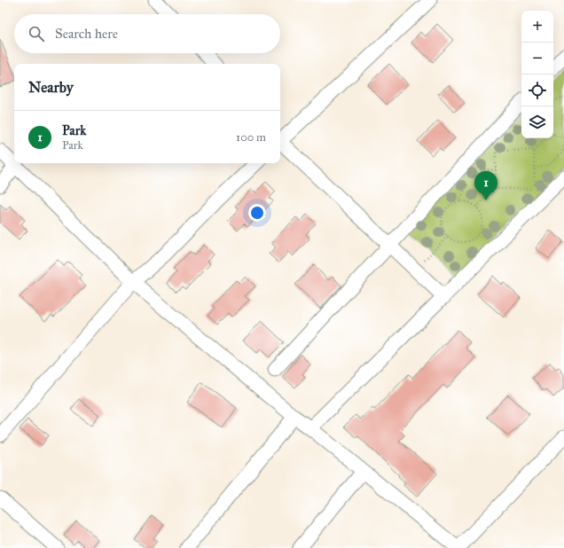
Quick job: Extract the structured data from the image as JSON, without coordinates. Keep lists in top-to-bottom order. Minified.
{"page":{"map_buttons":["+","−"],"search":"Search here","heading":"Nearby","list":[{"mark":"1","name":"Park","note":"Park","value":"100 m"}],"pins":"1"}}
